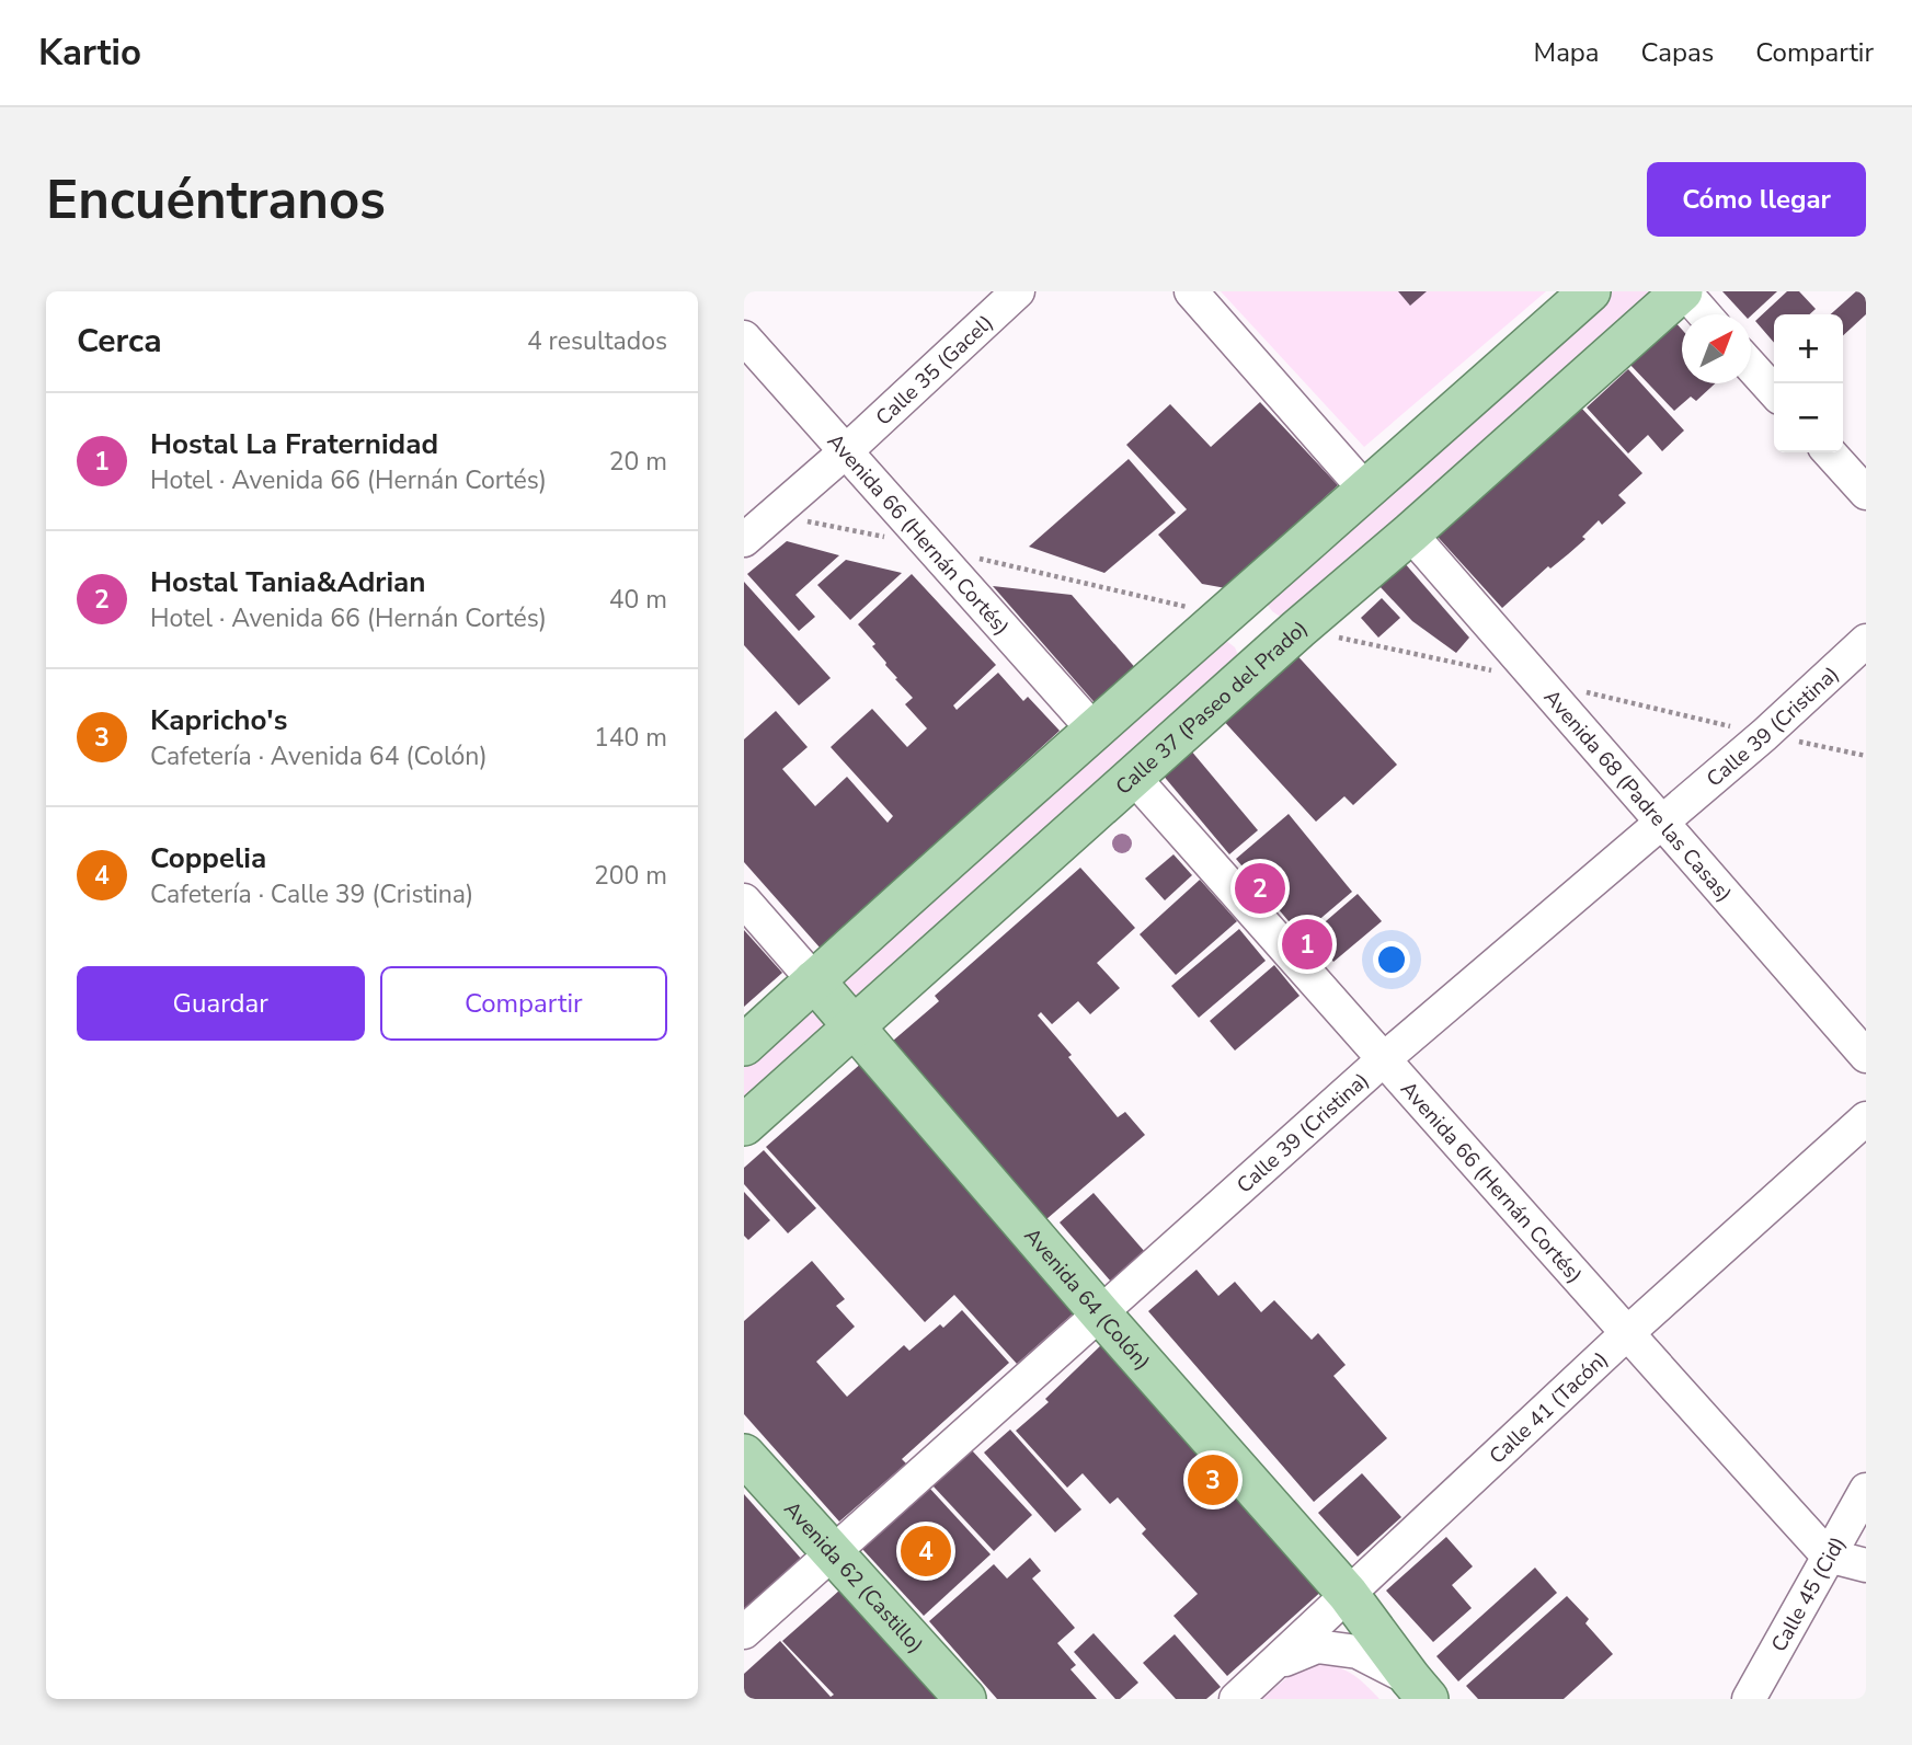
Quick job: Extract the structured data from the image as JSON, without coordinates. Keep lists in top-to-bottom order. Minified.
{"streets":{"main road":["Calle 37 (Paseo del Prado)","Avenida 64 (Colón)","Avenida 62 (Castillo)"],"street":["Calle 35 (Gacel)","Avenida 66 (Hernán Cortés)","Calle 39 (Cristina)","Avenida 68 (Padre las Casas)","Calle 41 (Tacón)","Calle 45 (Cid)"]},"crossings":[["Calle 35 (Gacel)","Avenida 66 (Hernán Cortés)"],["Avenida 66 (Hernán Cortés)","Calle 37 (Paseo del Prado)"],["Avenida 66 (Hernán Cortés)","Calle 39 (Cristina)"],["Avenida 66 (Hernán Cortés)","Calle 41 (Tacón)"],["Avenida 66 (Hernán Cortés)","Calle 45 (Cid)"],["Calle 37 (Paseo del Prado)","Avenida 68 (Padre las Casas)"],["Calle 37 (Paseo del Prado)","Avenida 64 (Colón)"],["Calle 39 (Cristina)","Avenida 68 (Padre las Casas)"],["Calle 39 (Cristina)","Avenida 64 (Colón)"],["Calle 39 (Cristina)","Avenida 62 (Castillo)"],["Avenida 64 (Colón)","Calle 41 (Tacón)"]],"north":"top right","page":{"header":"Kartio","nav":["Mapa","Capas","Compartir"],"buttons":["Cómo llegar",["Guardar","Compartir"]],"title":"Encuéntranos","heading":["Cerca","4 resultados"],"map_buttons":["+","−"],"list":[{"mark":"1","name":"Hostal La Fraternidad","note":"Hotel · Avenida 66 (Hernán Cortés)","value":"20 m"},{"mark":"2","name":"Hostal Tania&Adrian","note":"Hotel · Avenida 66 (Hernán Cortés)","value":"40 m"},{"mark":"3","name":"Kapricho's","note":"Cafetería · Avenida 64 (Colón)","value":"140 m"},{"mark":"4","name":"Coppelia","note":"Cafetería · Calle 39 (Cristina)","value":"200 m"}],"pins":["2","1","3","4"]}}
